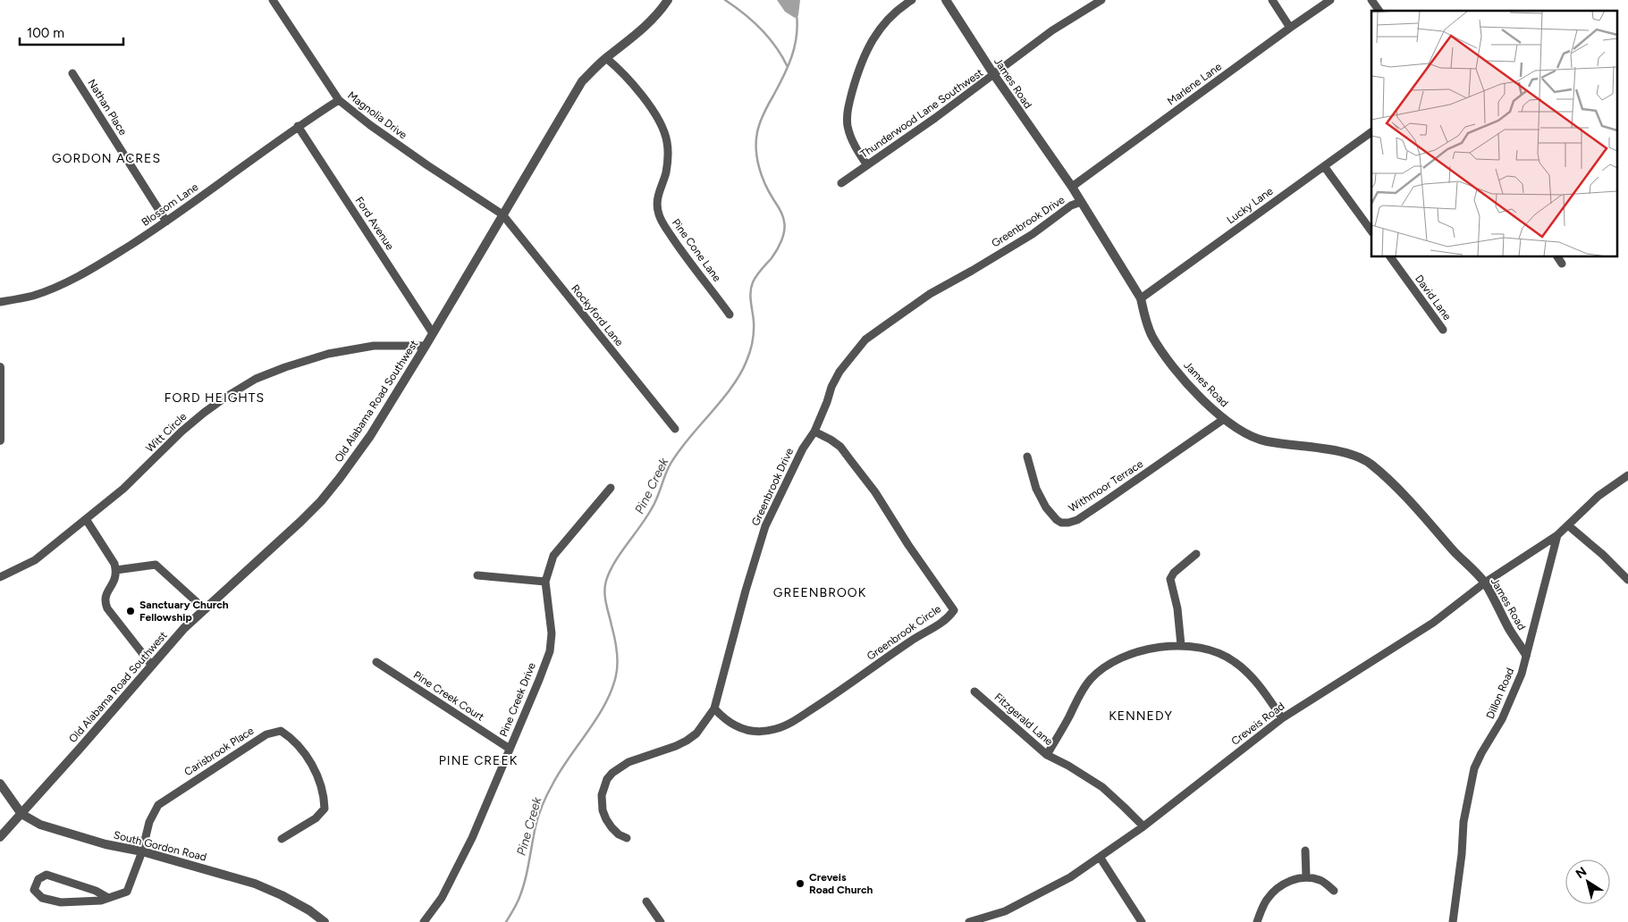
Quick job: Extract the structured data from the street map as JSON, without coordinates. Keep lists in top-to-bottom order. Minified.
{"streets":{"street":["James Road","Marlene Lane","Nathan Place","Thunderwood Lane Southwest","Magnolia Drive","Blossom Lane","Lucky Lane","Greenbrook Drive","Ford Avenue","Pine Cone Lane","David Lane","Rockyford Lane","Old Alabama Road Southwest","Witt Circle","Withmoor Terrace","Greenbrook Circle","Dillon Road","Pine Creek Court","Pine Creek Drive","Fitzgerald Lane","Creveis Road","Carisbrook Place","South Gordon Road"]},"crossings":[["James Road","Marlene Lane"],["James Road","Thunderwood Lane Southwest"],["James Road","Lucky Lane"],["James Road","Greenbrook Drive"],["James Road","Withmoor Terrace"],["James Road","Dillon Road"],["James Road","Creveis Road"],["Nathan Place","Blossom Lane"],["Magnolia Drive","Blossom Lane"],["Magnolia Drive","Rockyford Lane"],["Magnolia Drive","Old Alabama Road Southwest"],["Blossom Lane","Ford Avenue"],["Greenbrook Drive","Greenbrook Circle"],["Ford Avenue","Old Alabama Road Southwest"],["Pine Cone Lane","Old Alabama Road Southwest"],["Rockyford Lane","Old Alabama Road Southwest"],["Old Alabama Road Southwest","Witt Circle"],["Old Alabama Road Southwest","South Gordon Road"],["Dillon Road","Creveis Road"],["Pine Creek Court","Pine Creek Drive"],["Fitzgerald Lane","Creveis Road"],["Carisbrook Place","South Gordon Road"]],"districts":["GORDON ACRES","FORD HEIGHTS","GREENBROOK","KENNEDY","PINE CREEK"],"water":["Pine Creek"],"places":["Sanctuary Church Fellowship","Creveis Road Church"],"scale_bar":"100 m","north":"top left"}
